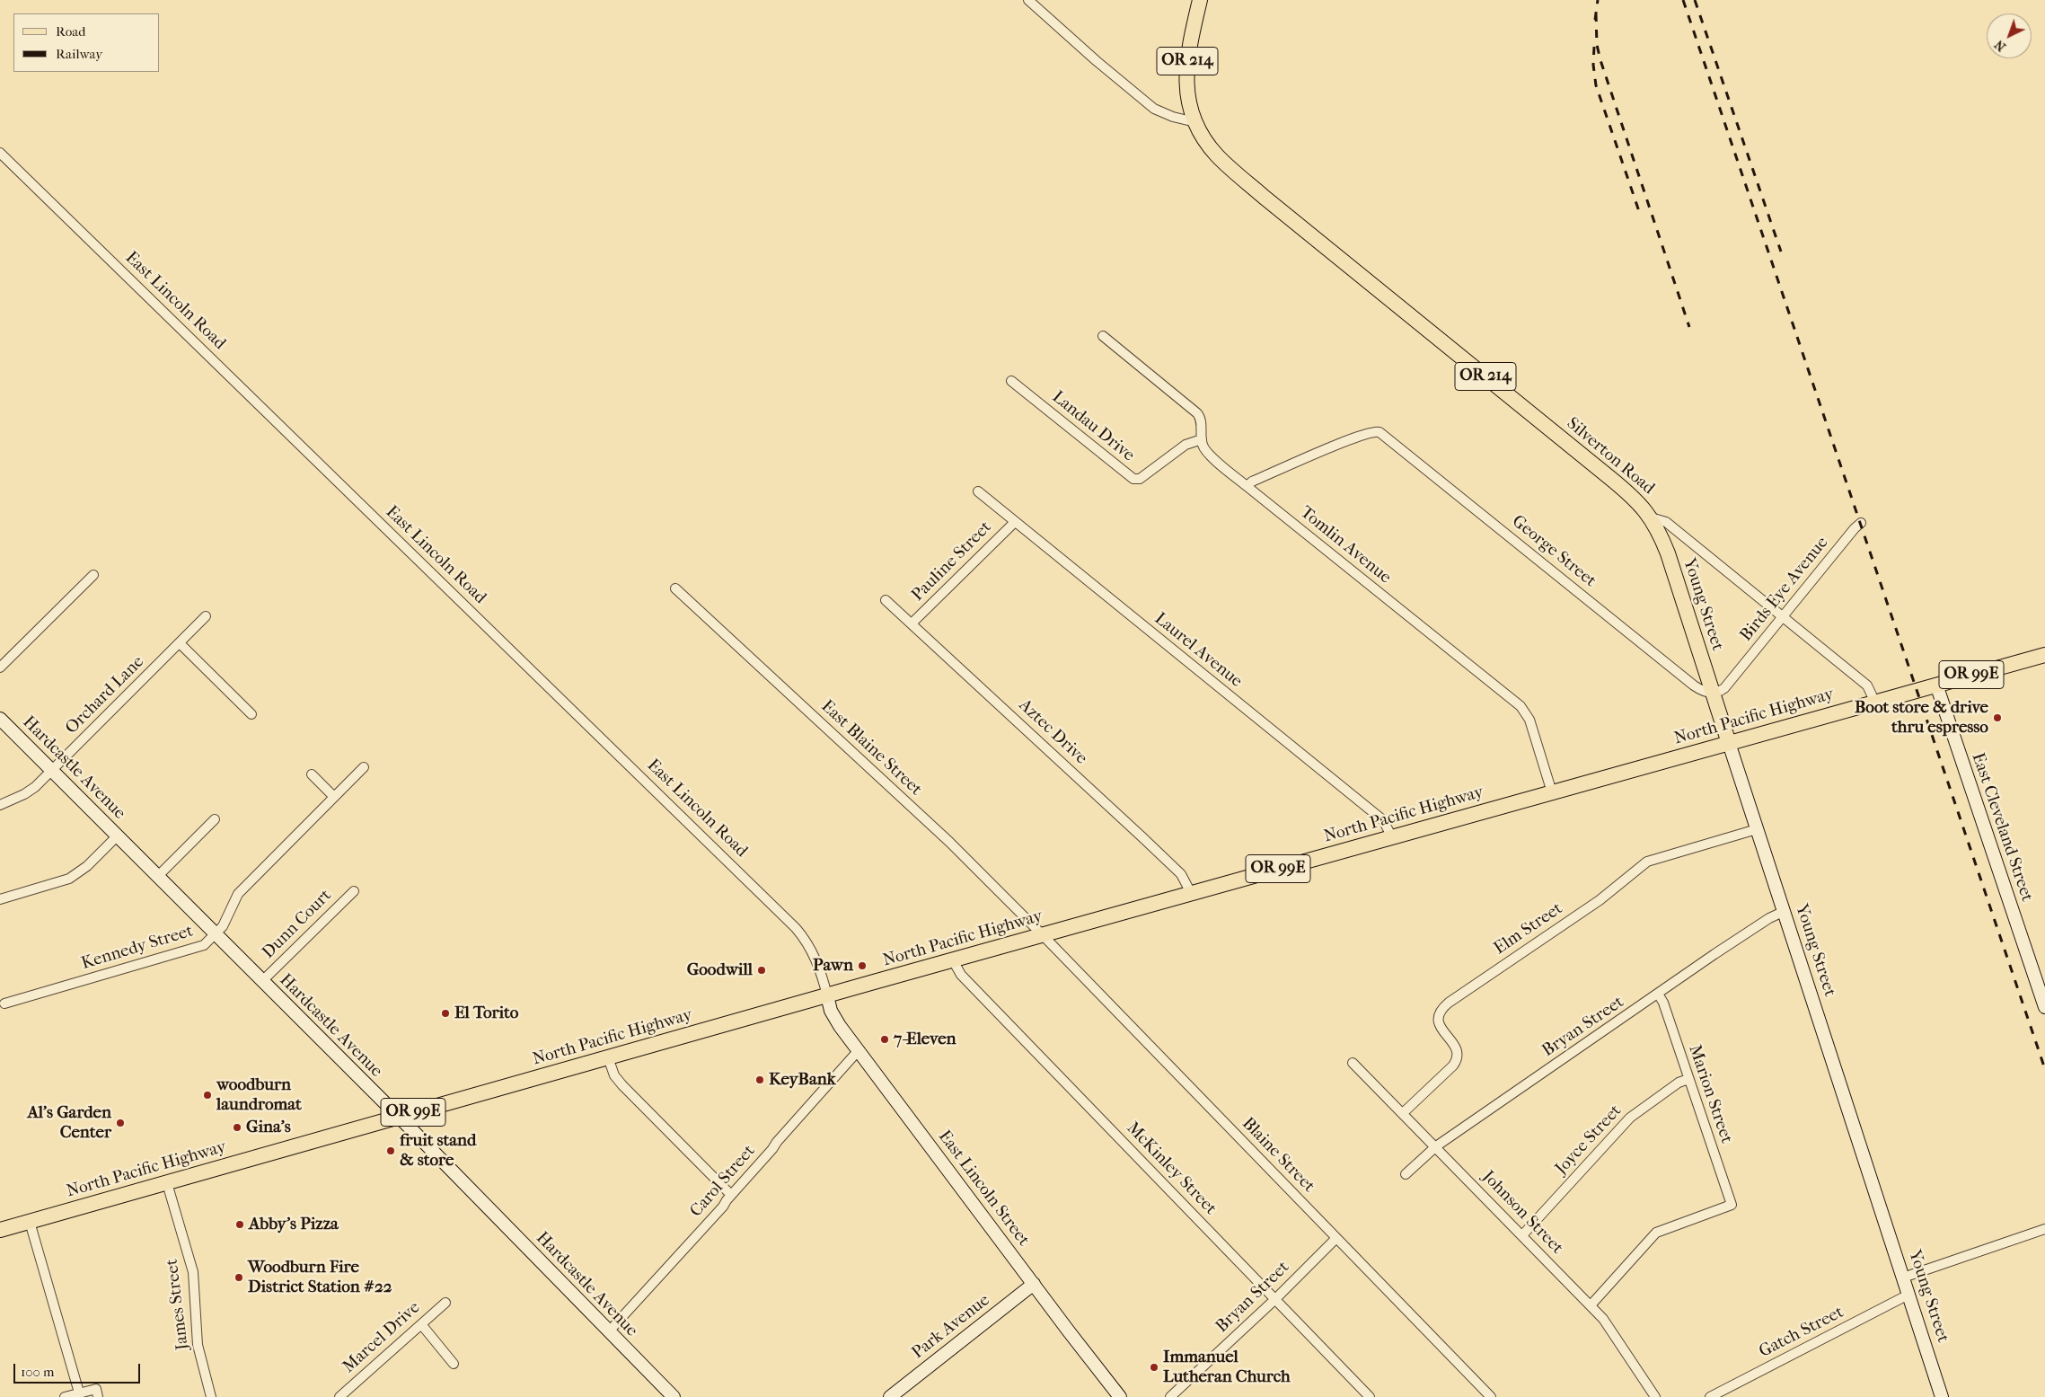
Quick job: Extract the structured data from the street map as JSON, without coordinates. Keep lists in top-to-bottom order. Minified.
{"streets":{"main road":["OR 214","Silverton Road","Young Street","OR 99E","North Pacific Highway"],"street":["East Lincoln Road","Landau Drive","Tomlin Avenue","George Street","Pauline Street","Birds Eye Avenue","Laurel Avenue","Orchard Lane","Aztec Drive","East Blaine Street","Hardcastle Avenue","East Cleveland Street","Dunn Court","Elm Street","Kennedy Street","Bryan Street","Marion Street","Joyce Street","Blaine Street","McKinley Street","Carol Street","East Lincoln Street","Johnson Street","James Street","Park Avenue","Gatch Street","Marcel Drive"]},"crossings":[["OR 214","Silverton Road"],["East Lincoln Road","North Pacific Highway"],["East Lincoln Road","East Lincoln Street"],["Landau Drive","Tomlin Avenue"],["Silverton Road","Birds Eye Avenue"],["Silverton Road","Young Street"],["Silverton Road","North Pacific Highway"],["Tomlin Avenue","George Street"],["Tomlin Avenue","North Pacific Highway"],["George Street","Birds Eye Avenue"],["George Street","Young Street"],["Pauline Street","Laurel Avenue"],["Pauline Street","Aztec Drive"],["Birds Eye Avenue","Young Street"],["Young Street","North Pacific Highway"],["Young Street","Elm Street"],["Young Street","Bryan Street"],["Young Street","Gatch Street"],["Laurel Avenue","North Pacific Highway"],["OR 99E","North Pacific Highway"],["OR 99E","East Cleveland Street"],["Orchard Lane","Hardcastle Avenue"],["North Pacific Highway","Aztec Drive"],["North Pacific Highway","East Blaine Street"],["North Pacific Highway","Hardcastle Avenue"],["North Pacific Highway","East Cleveland Street"],["North Pacific Highway","Blaine Street"],["North Pacific Highway","McKinley Street"],["North Pacific Highway","East Lincoln Street"],["North Pacific Highway","James Street"],["East Blaine Street","Blaine Street"],["Hardcastle Avenue","Dunn Court"],["Hardcastle Avenue","Kennedy Street"],["Hardcastle Avenue","Carol Street"],["Elm Street","Johnson Street"],["Bryan Street","Marion Street"],["Bryan Street","Blaine Street"],["Bryan Street","McKinley Street"],["Bryan Street","Johnson Street"],["Marion Street","Joyce Street"],["Marion Street","Johnson Street"],["Joyce Street","Johnson Street"],["Carol Street","East Lincoln Street"],["East Lincoln Street","Park Avenue"]],"places":["Boot store & drive thru espresso","Pawn","Goodwill","El Torito","7-Eleven","KeyBank","woodburn laundromat","Al's Garden Center","Gina's","fruit stand & store","Abby's Pizza","Woodburn Fire District Station #22","Immanuel Lutheran Church"],"legend":["Road","Railway"],"scale_bar":"100 m","north":"bottom left"}
